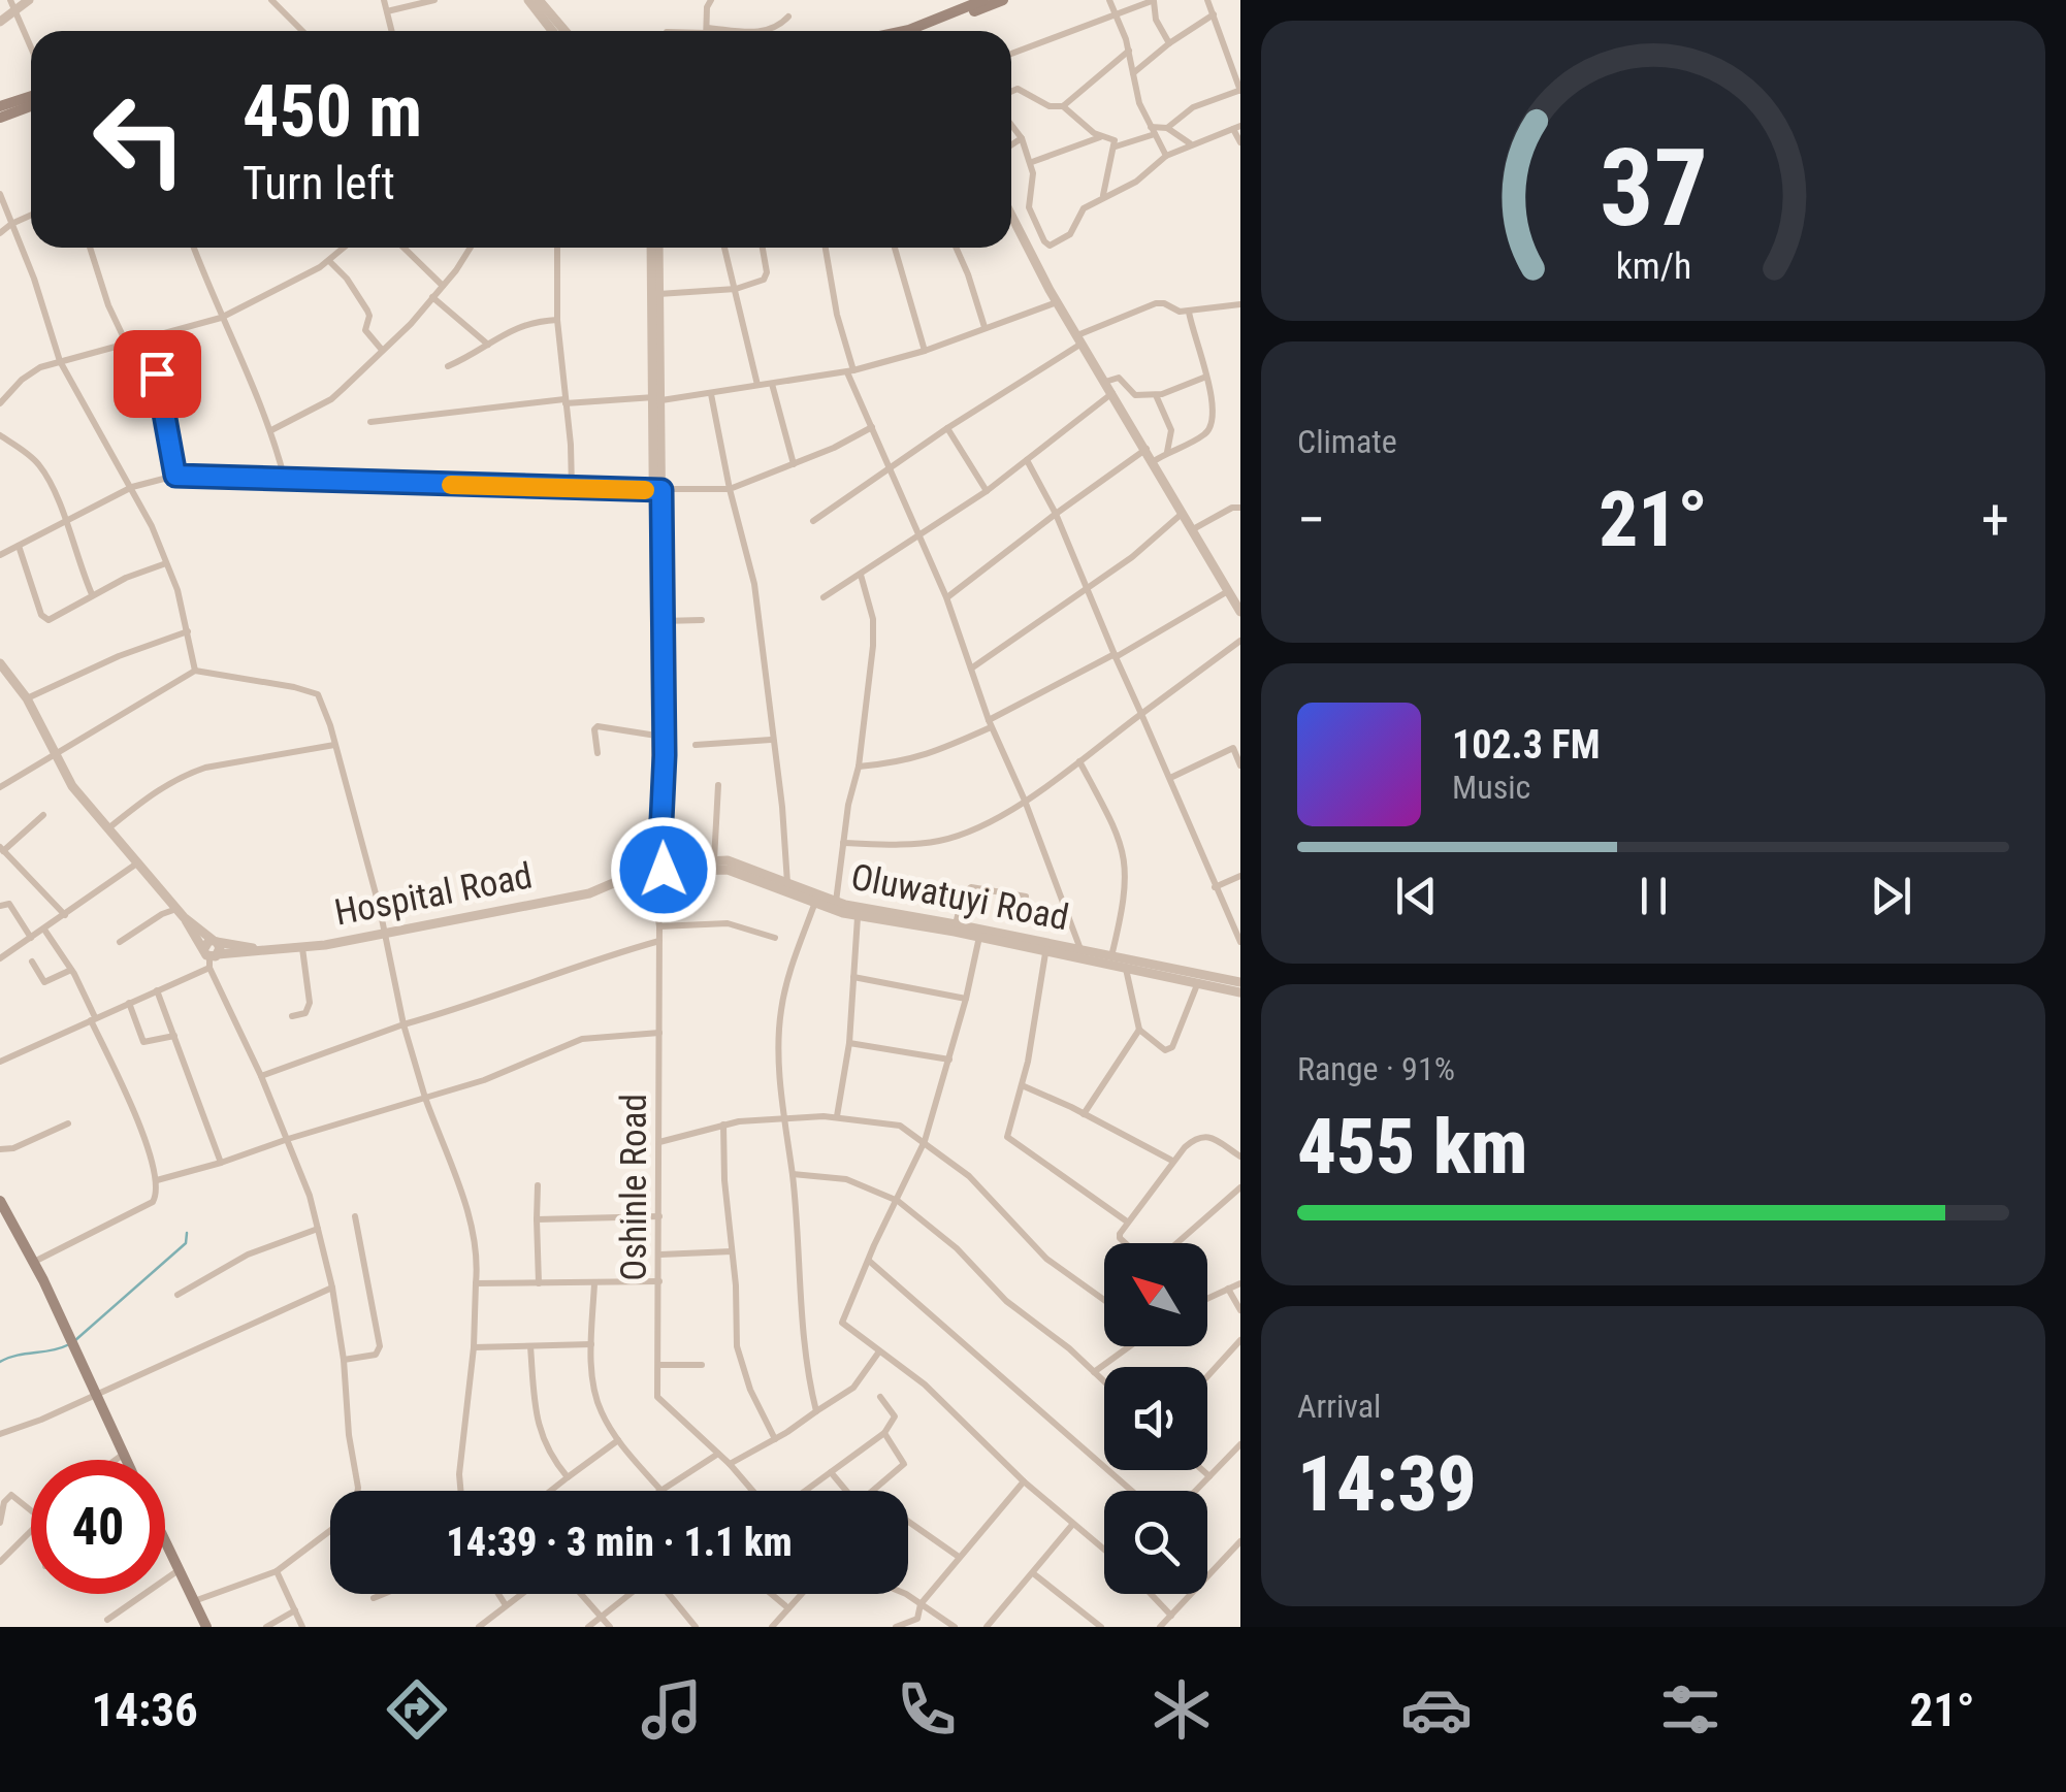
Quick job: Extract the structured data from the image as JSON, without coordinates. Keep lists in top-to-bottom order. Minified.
{"streets":{"street":["Hospital Road","Oluwatuyi Road","Oshinle Road"]},"north":"top left","page":{"turn":["450 m","Turn left"],"tile":["Climate",["Range · 91%","455 km"],["Arrival","14:39"]],"heat":["−","21°","+"],"song":["102.3 FM","Music"],"limit":"40","trip":"14:39 · 3 min · 1.1 km","tabs":["14:36","21°"],"gauge":["37","km/h"]}}
